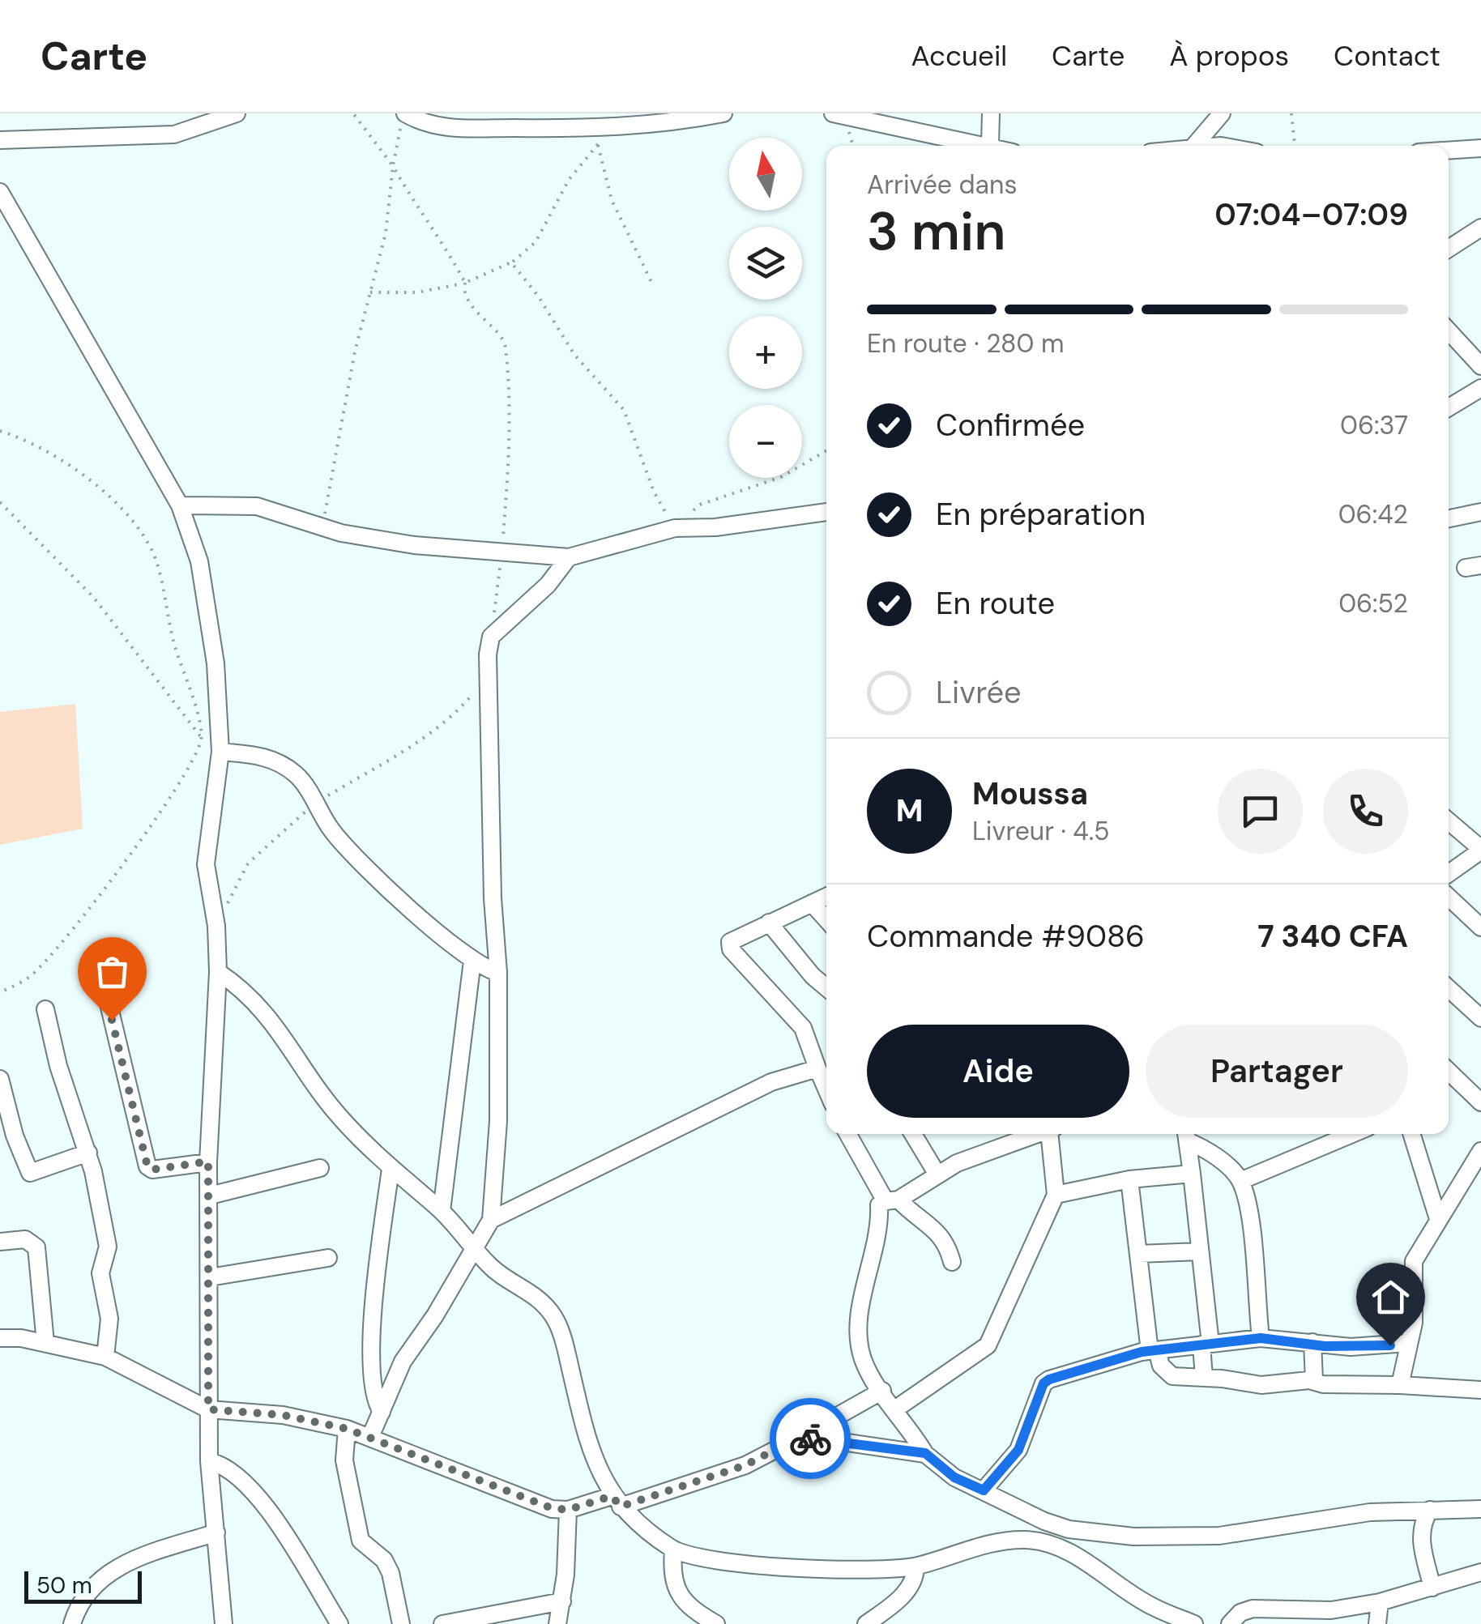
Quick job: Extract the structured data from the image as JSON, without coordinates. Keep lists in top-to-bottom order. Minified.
{"scale_bar":"50 m","north":"top","page":{"header":"Carte","nav":["Accueil","Carte","À propos","Contact"],"map_buttons":["+","−"],"heading":["3 min","Arrivée dans","07:04–07:09"],"panel":["Moussa","Livreur · 4.5","Commande #9086","7 340 CFA"],"bar":"En route · 280 m","list":[["Confirmée","06:37"],["En préparation","06:42"],["En route","06:52"],"Livrée"],"round":"M","buttons":["Aide","Partager"],"scale":"50 m"}}
